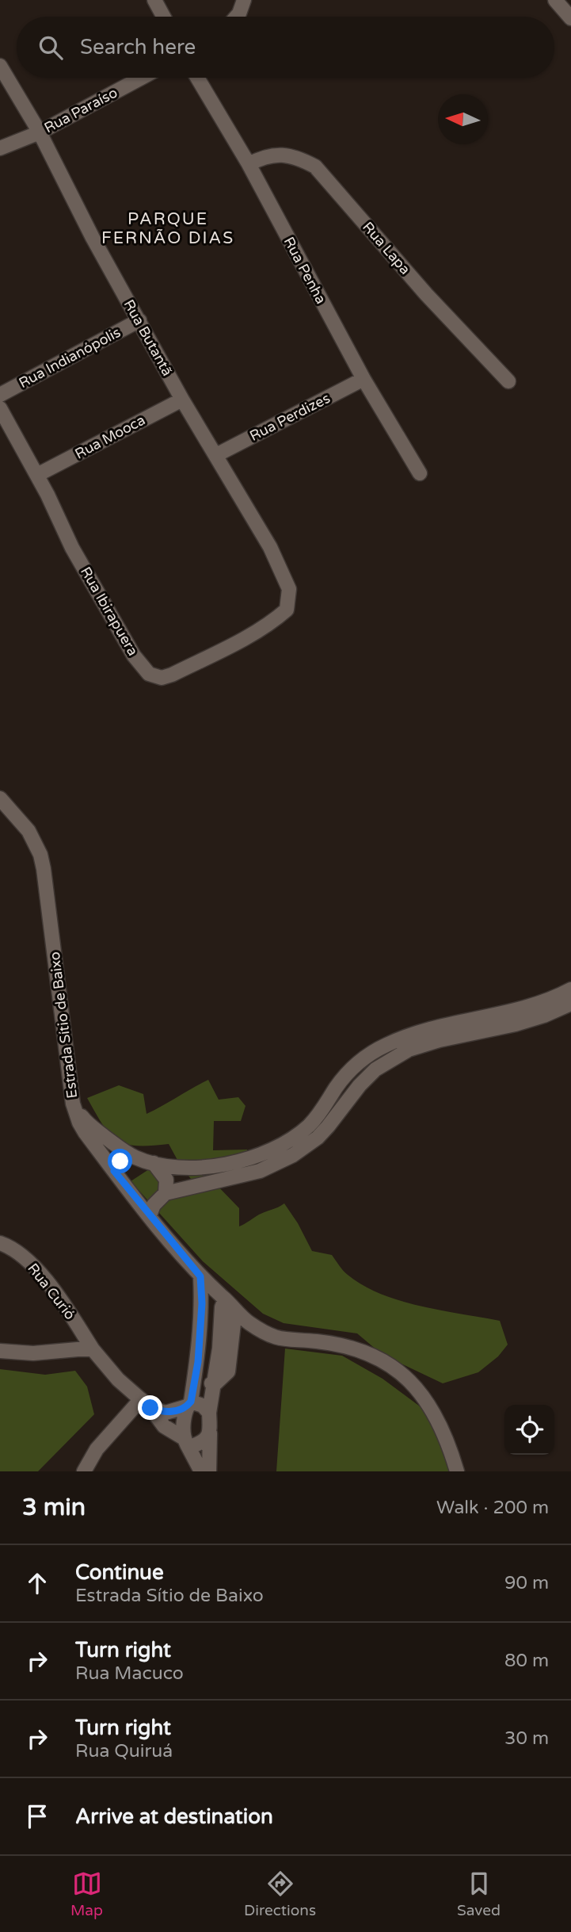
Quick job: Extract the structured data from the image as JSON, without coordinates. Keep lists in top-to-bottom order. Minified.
{"streets":{"street":["Rua Paraíso","Rua Lapa","Rua Penha","Rua Butantã","Rua Indianópolis","Rua Perdizes","Rua Mooca","Rua Ibirapuera","Estrada Sítio de Baixo","Rua Curió"]},"crossings":[["Rua Paraíso","Rua Butantã"],["Rua Lapa","Rua Penha"],["Rua Penha","Rua Perdizes"],["Rua Butantã","Rua Indianópolis"],["Rua Butantã","Rua Perdizes"],["Rua Butantã","Rua Mooca"],["Rua Butantã","Rua Ibirapuera"],["Rua Mooca","Rua Ibirapuera"]],"districts":["PARQUE FERNÃO DIAS"],"north":"left","page":{"search":"Search here","heading":["3 min","Walk · 200 m"],"list":[["Continue","Estrada Sítio de Baixo","90 m"],["Turn right","Rua Macuco","80 m"],["Turn right","Rua Quiruá","30 m"],"Arrive at destination"],"nav":["Map","Directions","Saved"]}}
